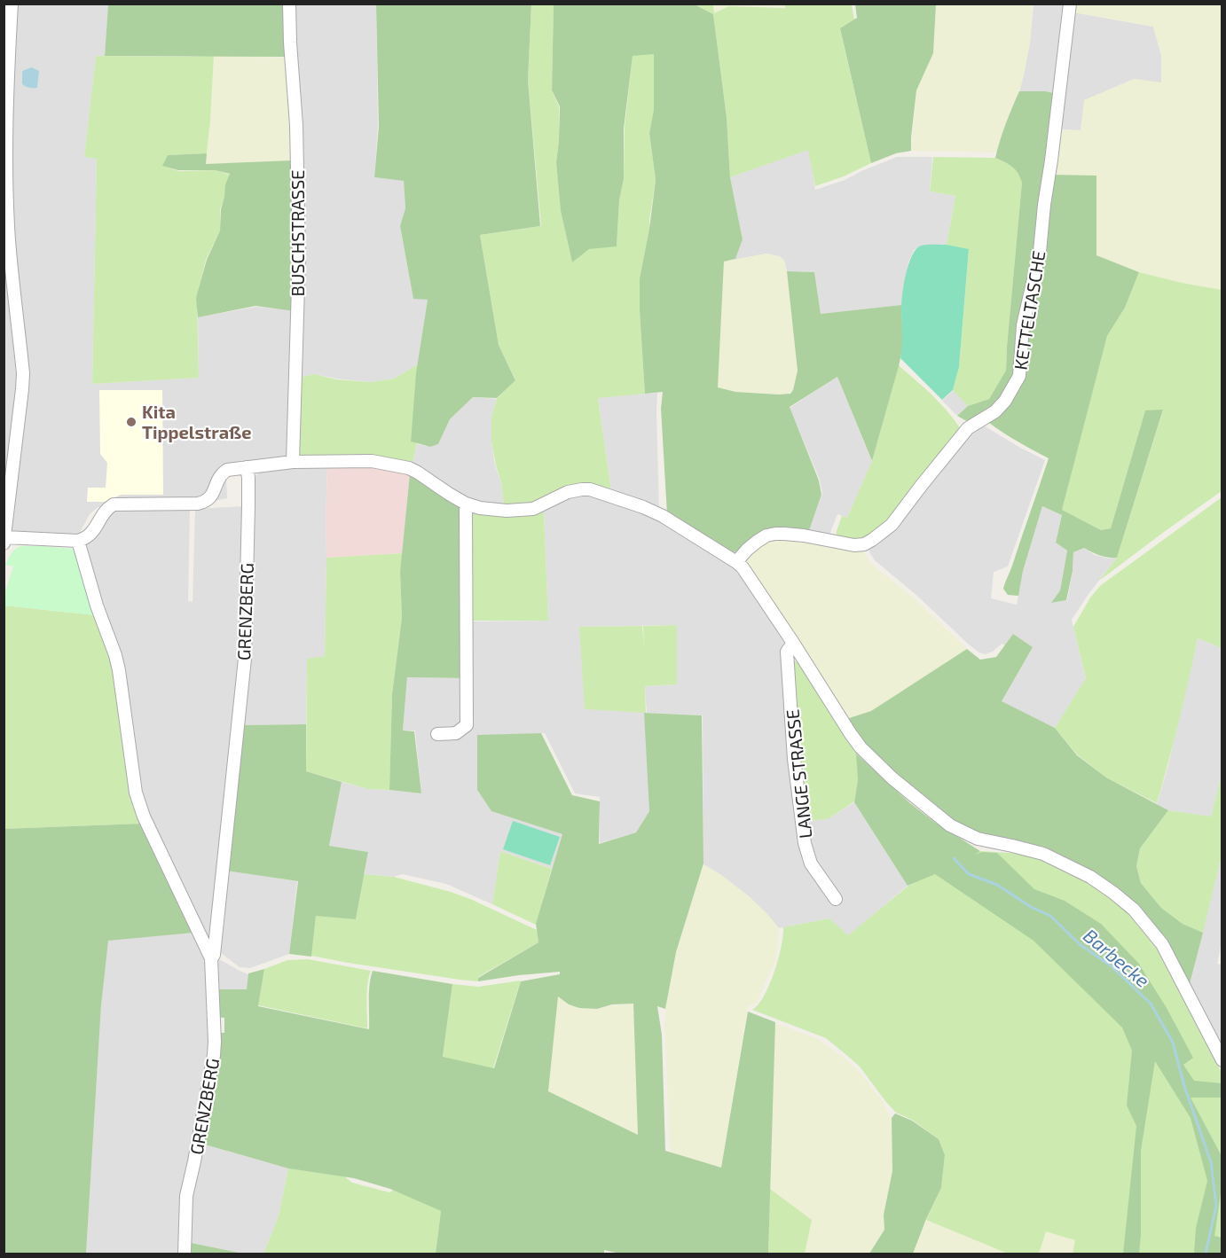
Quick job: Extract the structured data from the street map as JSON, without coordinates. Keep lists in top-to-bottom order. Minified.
{"streets":{"street":["BUSCHSTRASSE","KETTELTASCHE","GRENZBERG","LANGE STRASSE"]},"water":["Barbecke"],"places":["Kita Tippelstraße"]}
